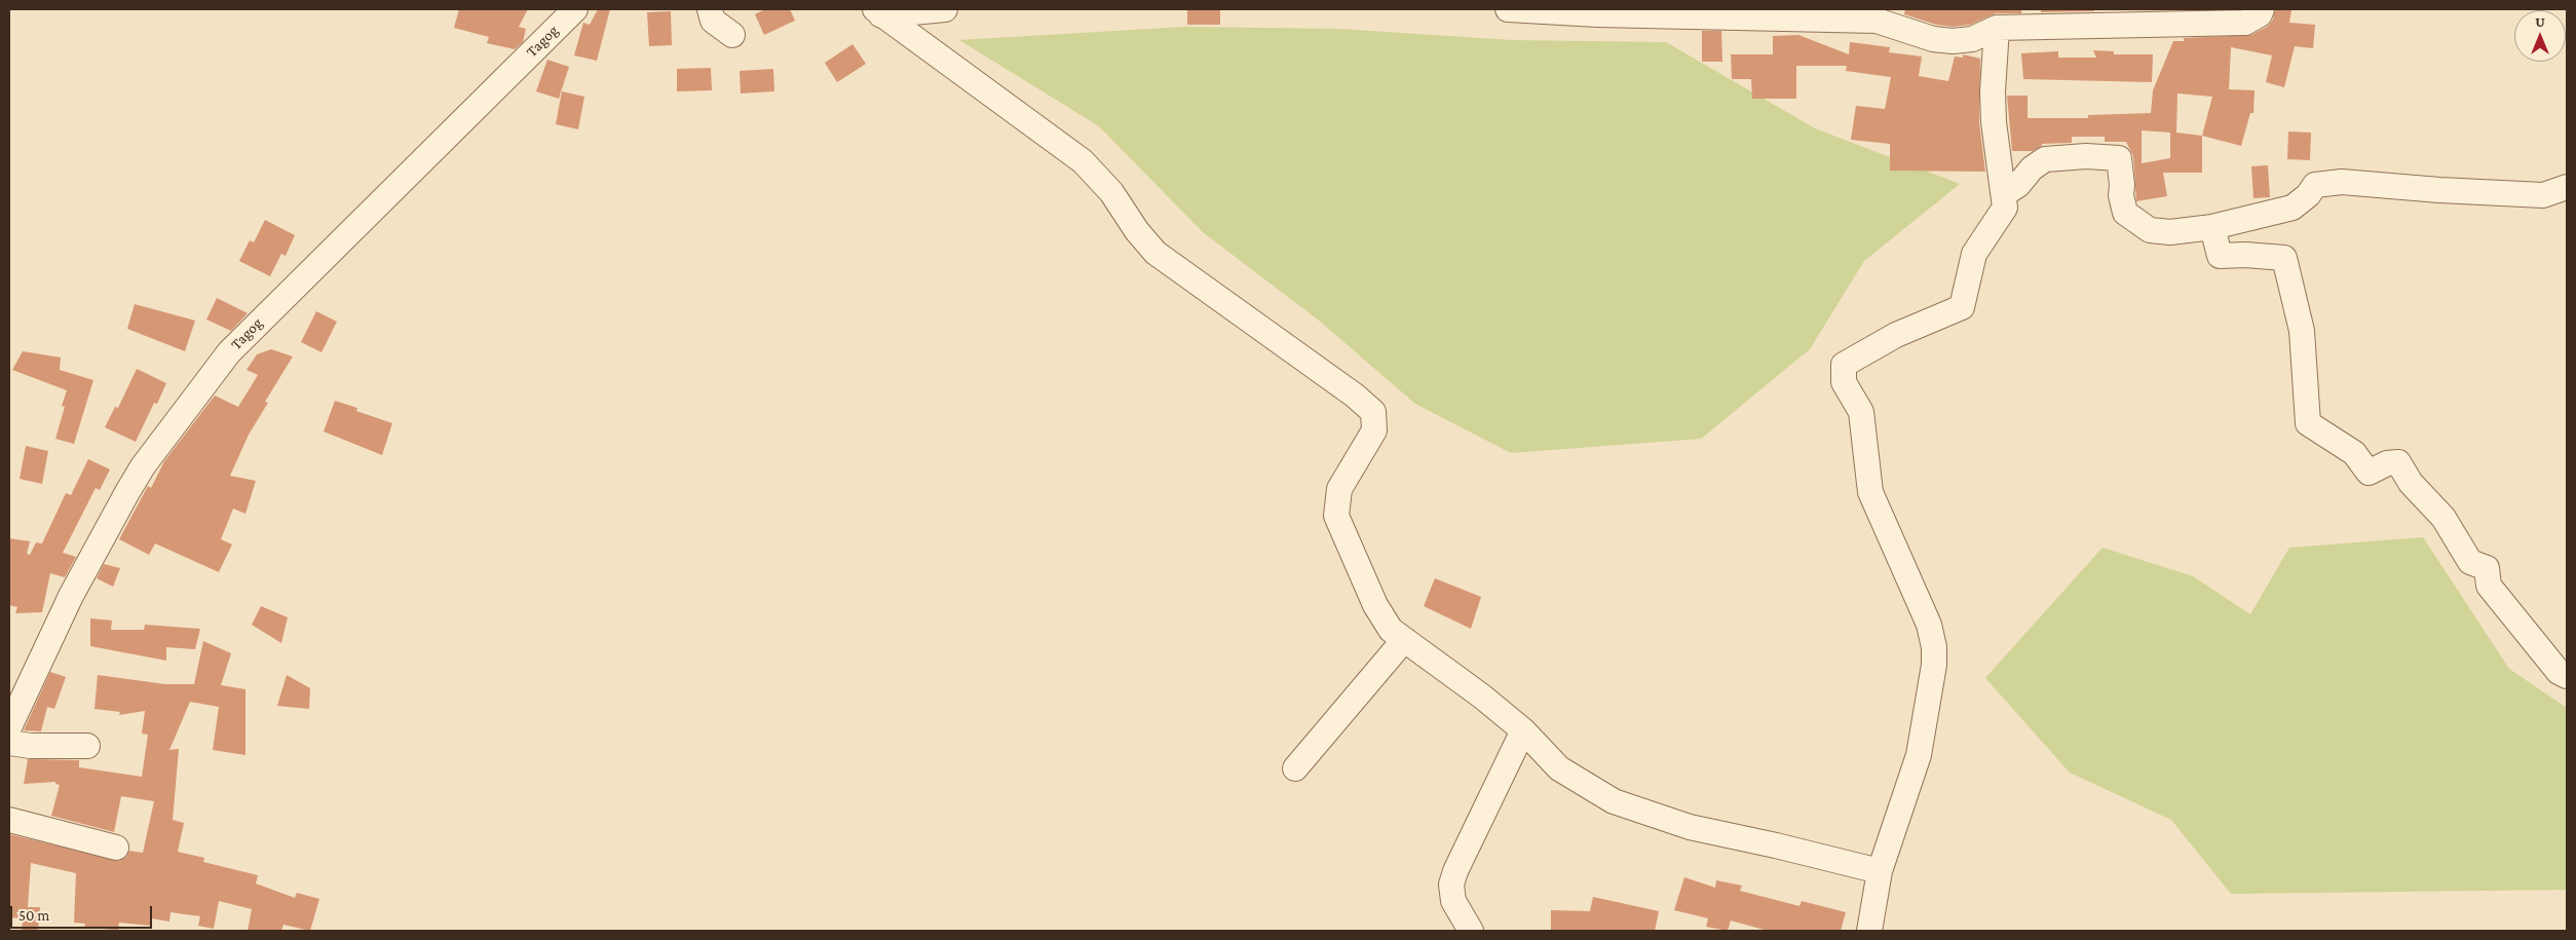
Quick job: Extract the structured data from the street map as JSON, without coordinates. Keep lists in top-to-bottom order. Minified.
{"streets":{"street":["Tagog"]},"scale_bar":"50 m","north":"top"}
